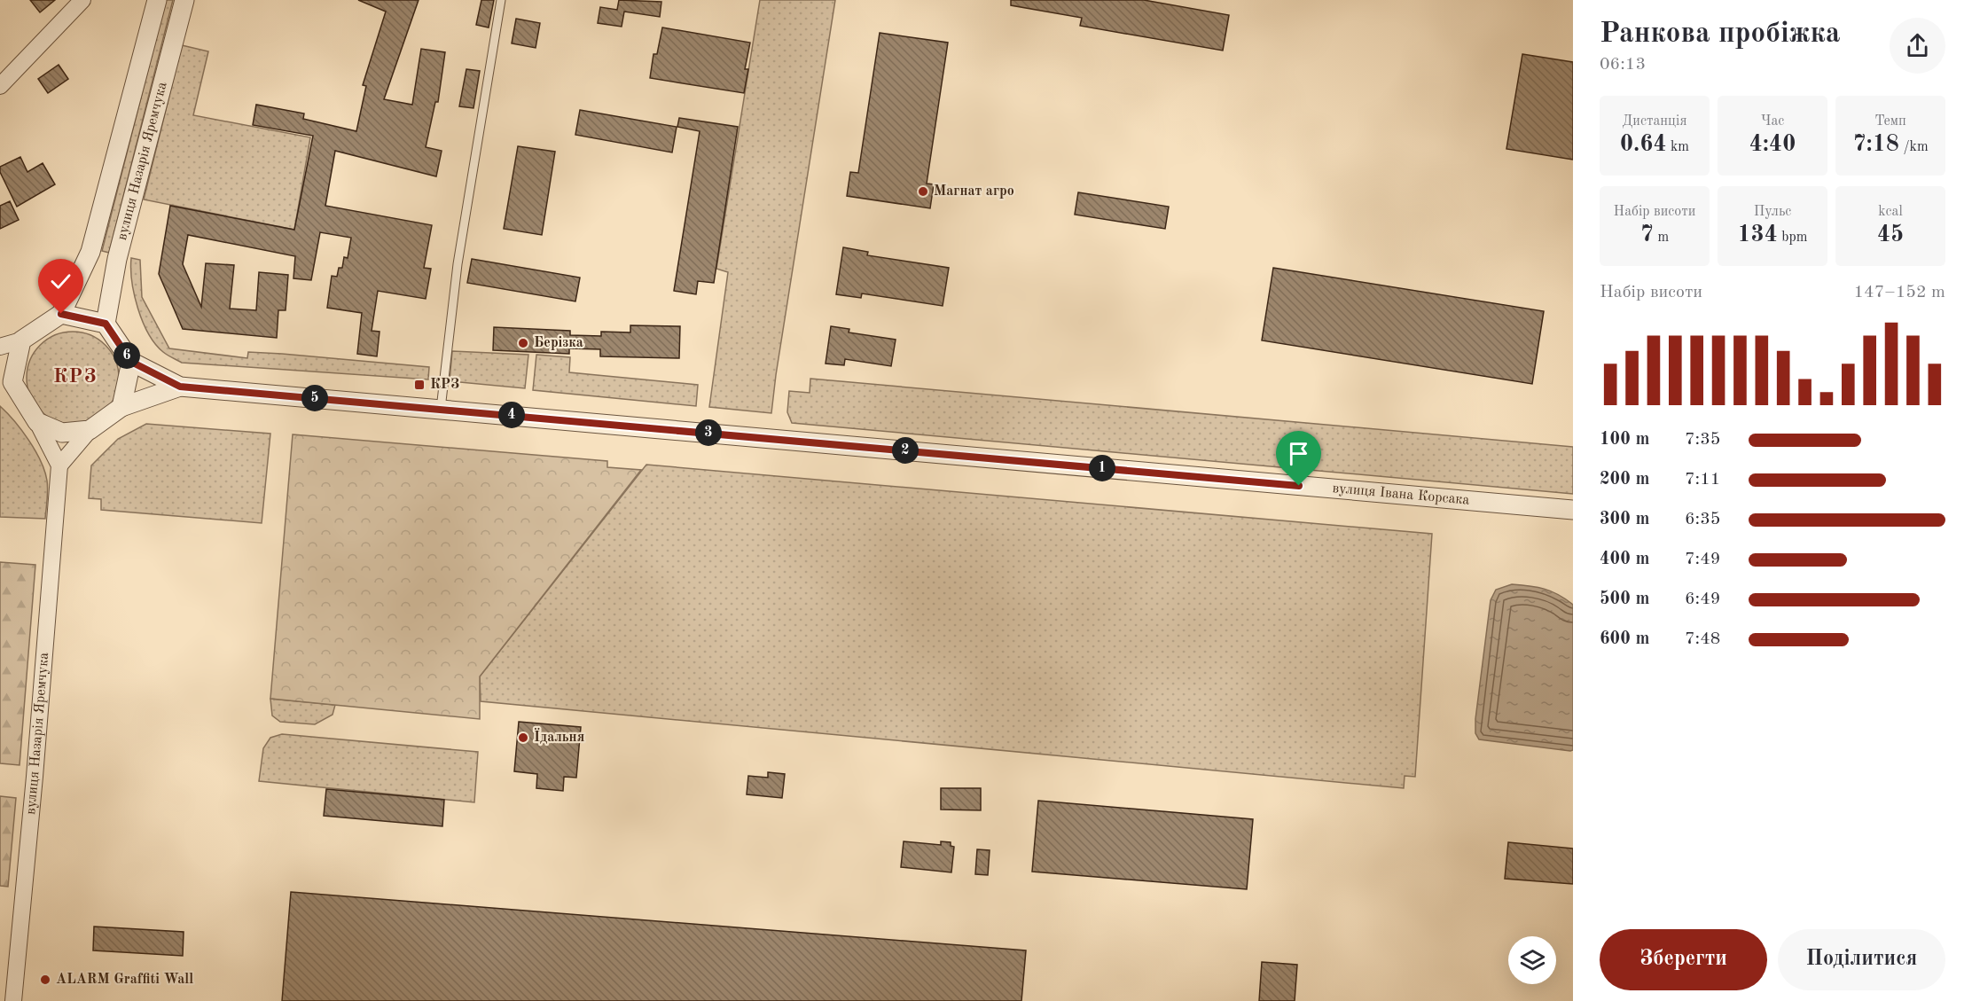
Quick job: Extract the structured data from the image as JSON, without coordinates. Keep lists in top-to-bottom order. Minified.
{"streets":{"street":["вулиця Назарія Яремчука","вулиця Івана Корсака"]},"districts":["КРЗ"],"places":{"other":["Магнат агро","Берізка","Їдальня","ALARM Graffiti Wall"],"transit":["КРЗ"]},"page":{"heading":["Ранкова пробіжка","06:13"],"stats":[["Дистанція","0.64 km"],["Час","4:40"],["Темп","7:18 /km"],["Набір висоти","7 m"],["Пульс","134 bpm"],["kcal","45"]],"chart":["Набір висоти","147–152 m"],"pins":["6","5","4","3","2","1"],"list":[{"name":"100 m","note":"7:35"},{"name":"200 m","note":"7:11"},{"name":"300 m","note":"6:35"},{"name":"400 m","note":"7:49"},{"name":"500 m","note":"6:49"},{"name":"600 m","note":"7:48"}],"buttons":["Зберегти","Поділитися"]}}
